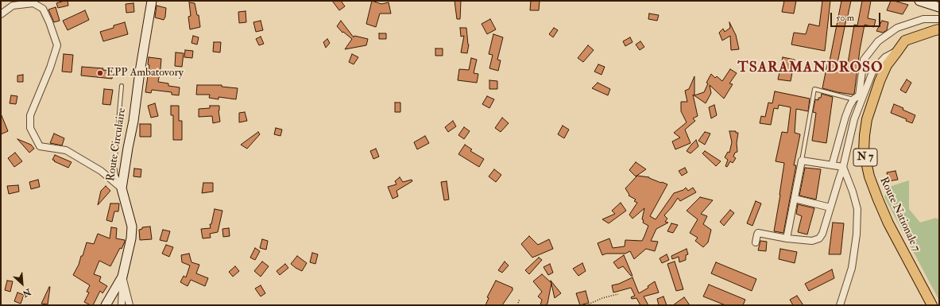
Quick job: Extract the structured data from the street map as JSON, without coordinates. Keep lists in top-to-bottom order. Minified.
{"streets":{"main road":["N 7","Route Nationale 7"],"street":["Route Circulaire"]},"districts":["TSARAMANDROSO"],"places":["EPP Ambatovory"],"scale_bar":"50 m","north":"bottom right"}
